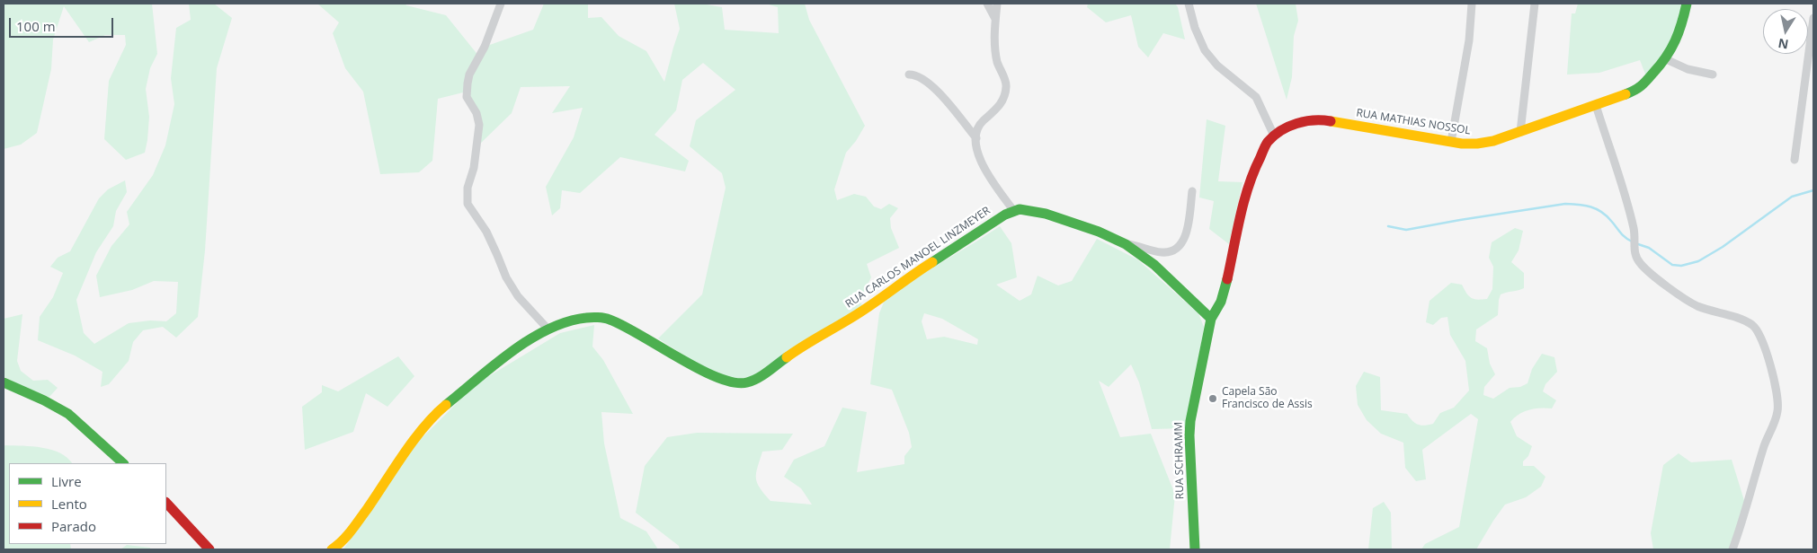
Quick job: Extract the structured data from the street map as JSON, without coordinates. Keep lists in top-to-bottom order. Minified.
{"streets":{"street":["RUA MATHIAS NOSSOL","RUA CARLOS MANOEL LINZMEYER","RUA SCHRAMM"]},"crossings":[["RUA MATHIAS NOSSOL","RUA SCHRAMM"]],"places":["Capela São Francisco de Assis"],"legend":["Livre","Lento","Parado"],"scale_bar":"100 m","north":"bottom"}
